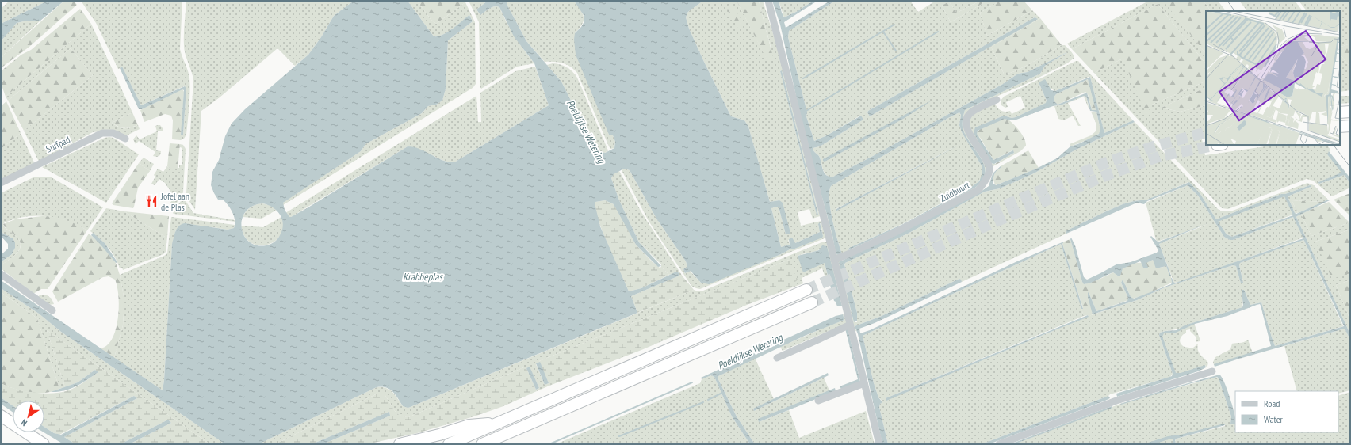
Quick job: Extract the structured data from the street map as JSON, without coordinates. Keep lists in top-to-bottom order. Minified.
{"streets":{"street":["Surfpad","Zuidbuurt"]},"water":["Poeldijkse Wetering","Krabbeplas"],"places":{"restaurant":["Jofel aan de Plas"]},"legend":["Road","Water"],"north":"bottom left"}
